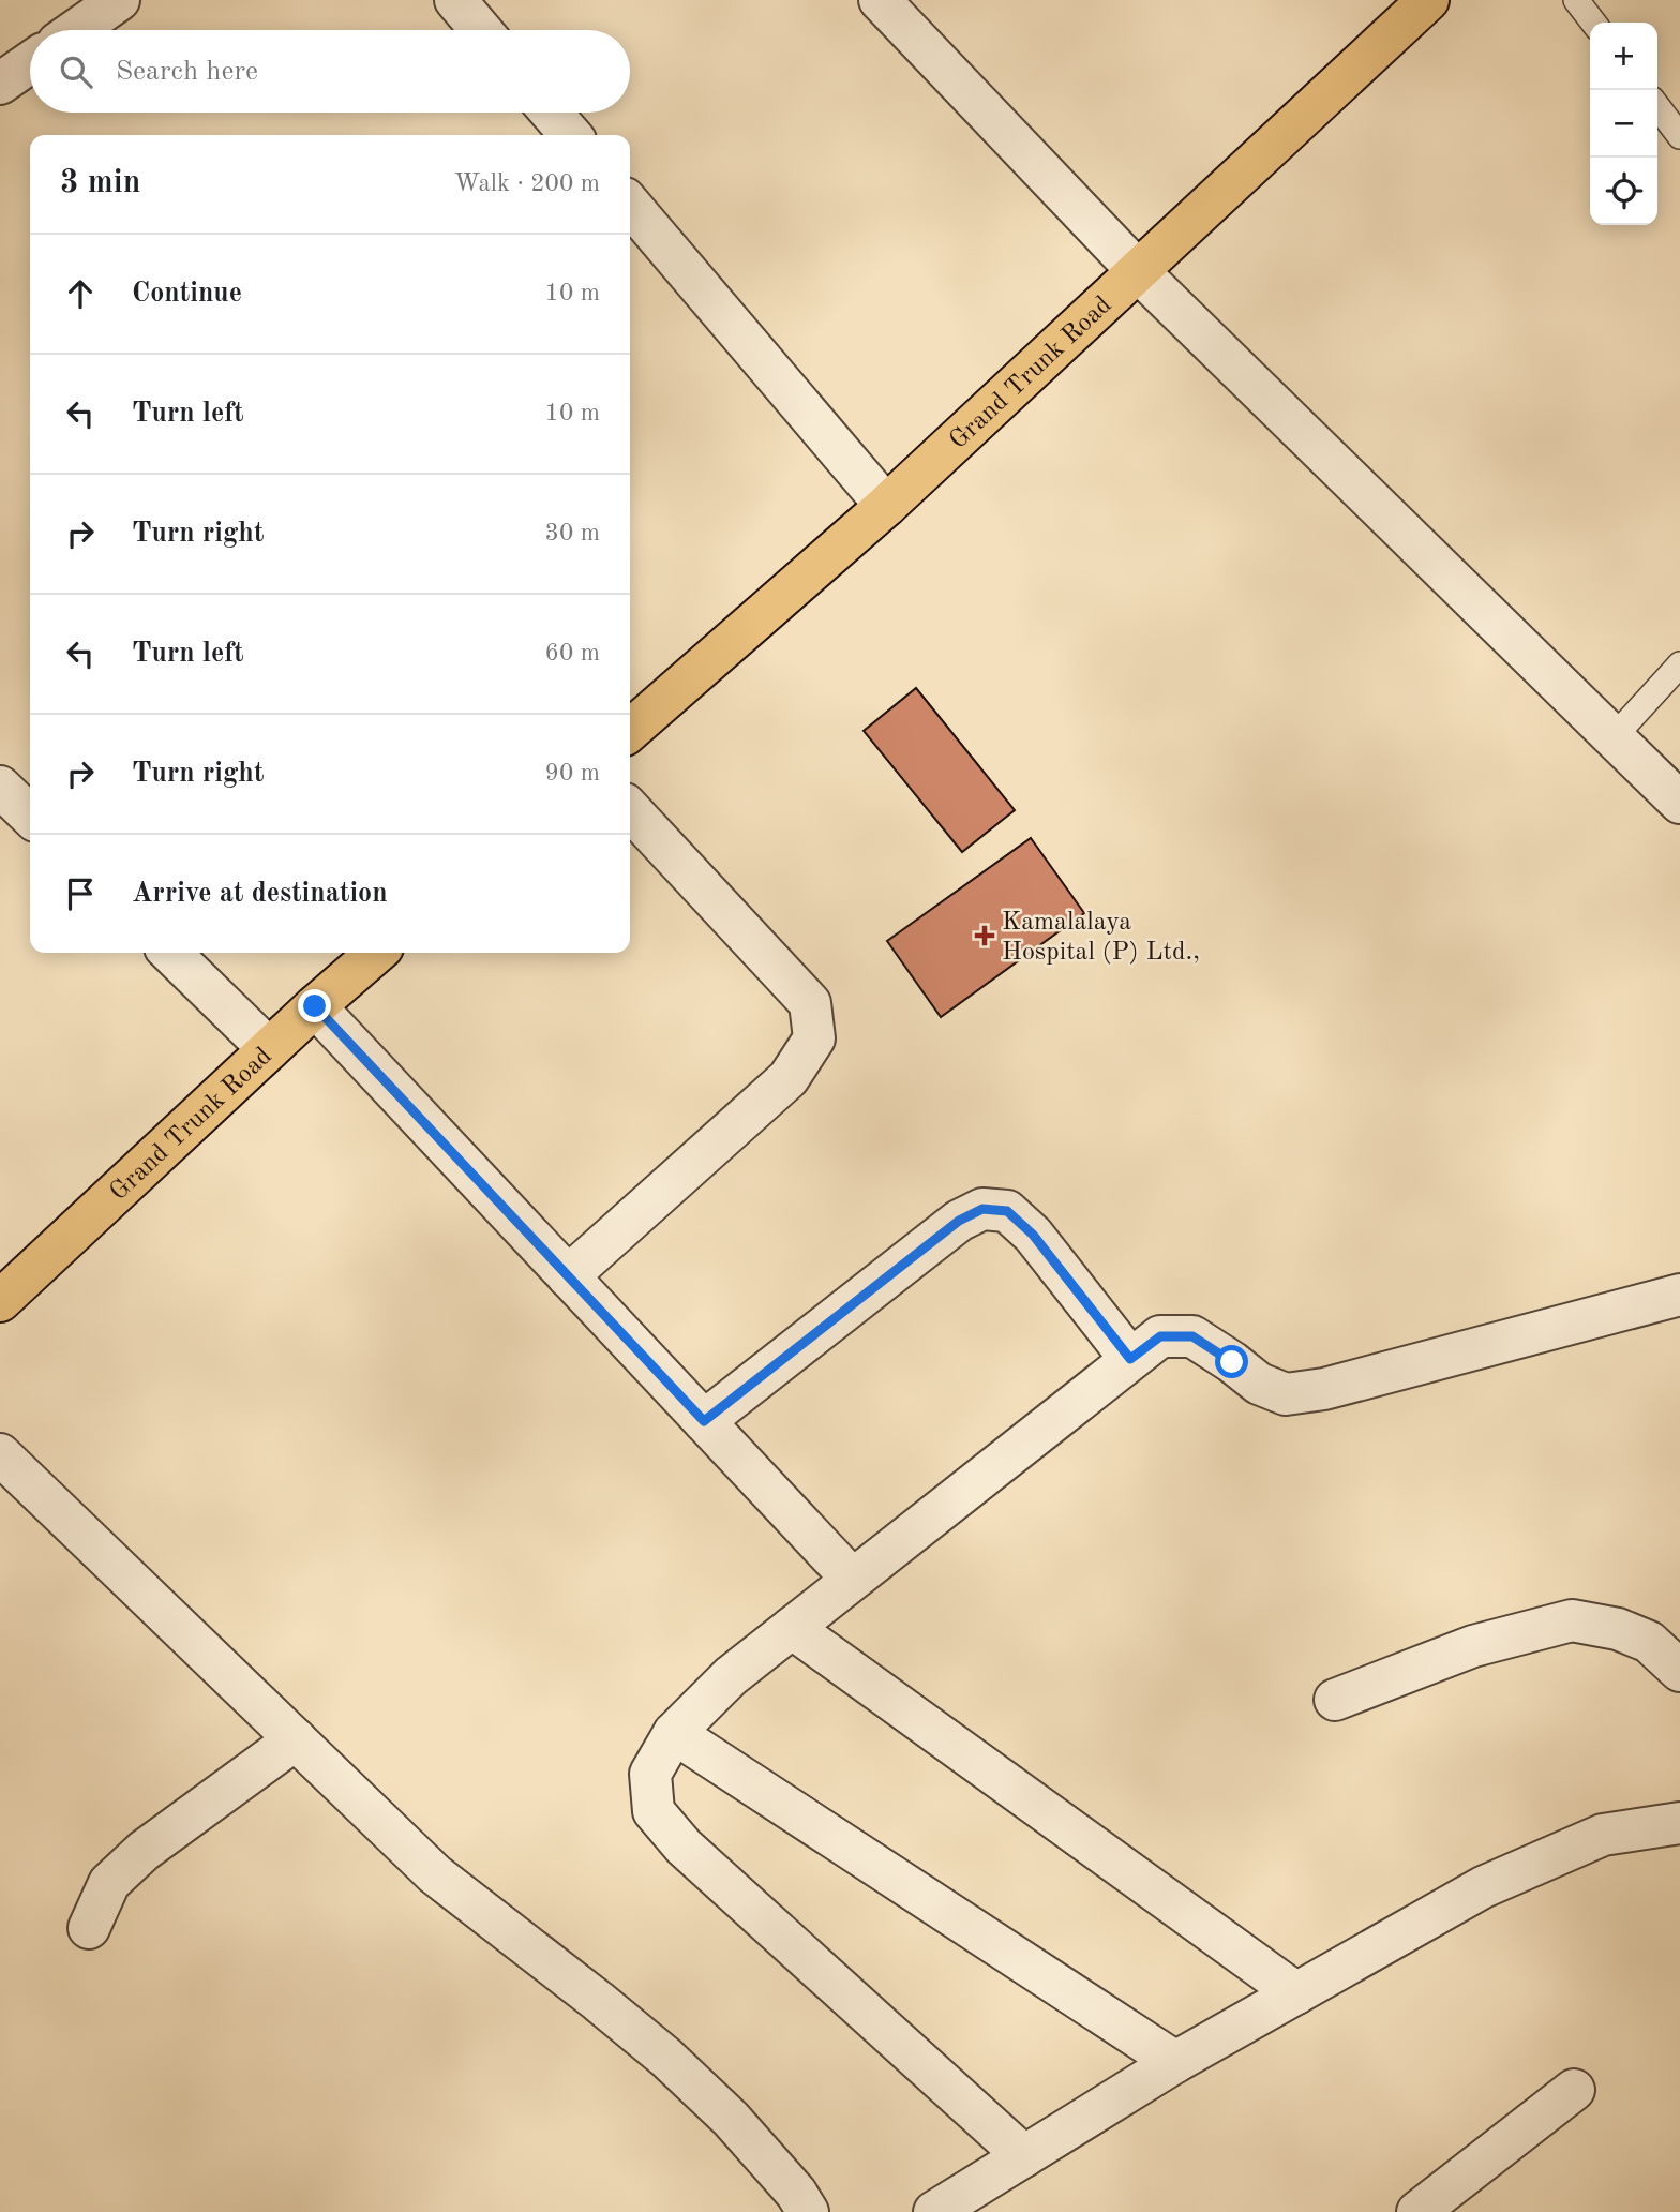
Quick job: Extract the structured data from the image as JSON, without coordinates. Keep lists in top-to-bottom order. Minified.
{"streets":{"main road":["Grand Trunk Road"]},"places":{"health":["Kamalalaya Hospital (P) Ltd.,"]},"page":{"map_buttons":["+","−"],"search":"Search here","heading":["3 min","Walk · 200 m"],"list":[["Continue","10 m"],["Turn left","10 m"],["Turn right","30 m"],["Turn left","60 m"],["Turn right","90 m"],"Arrive at destination"]}}
